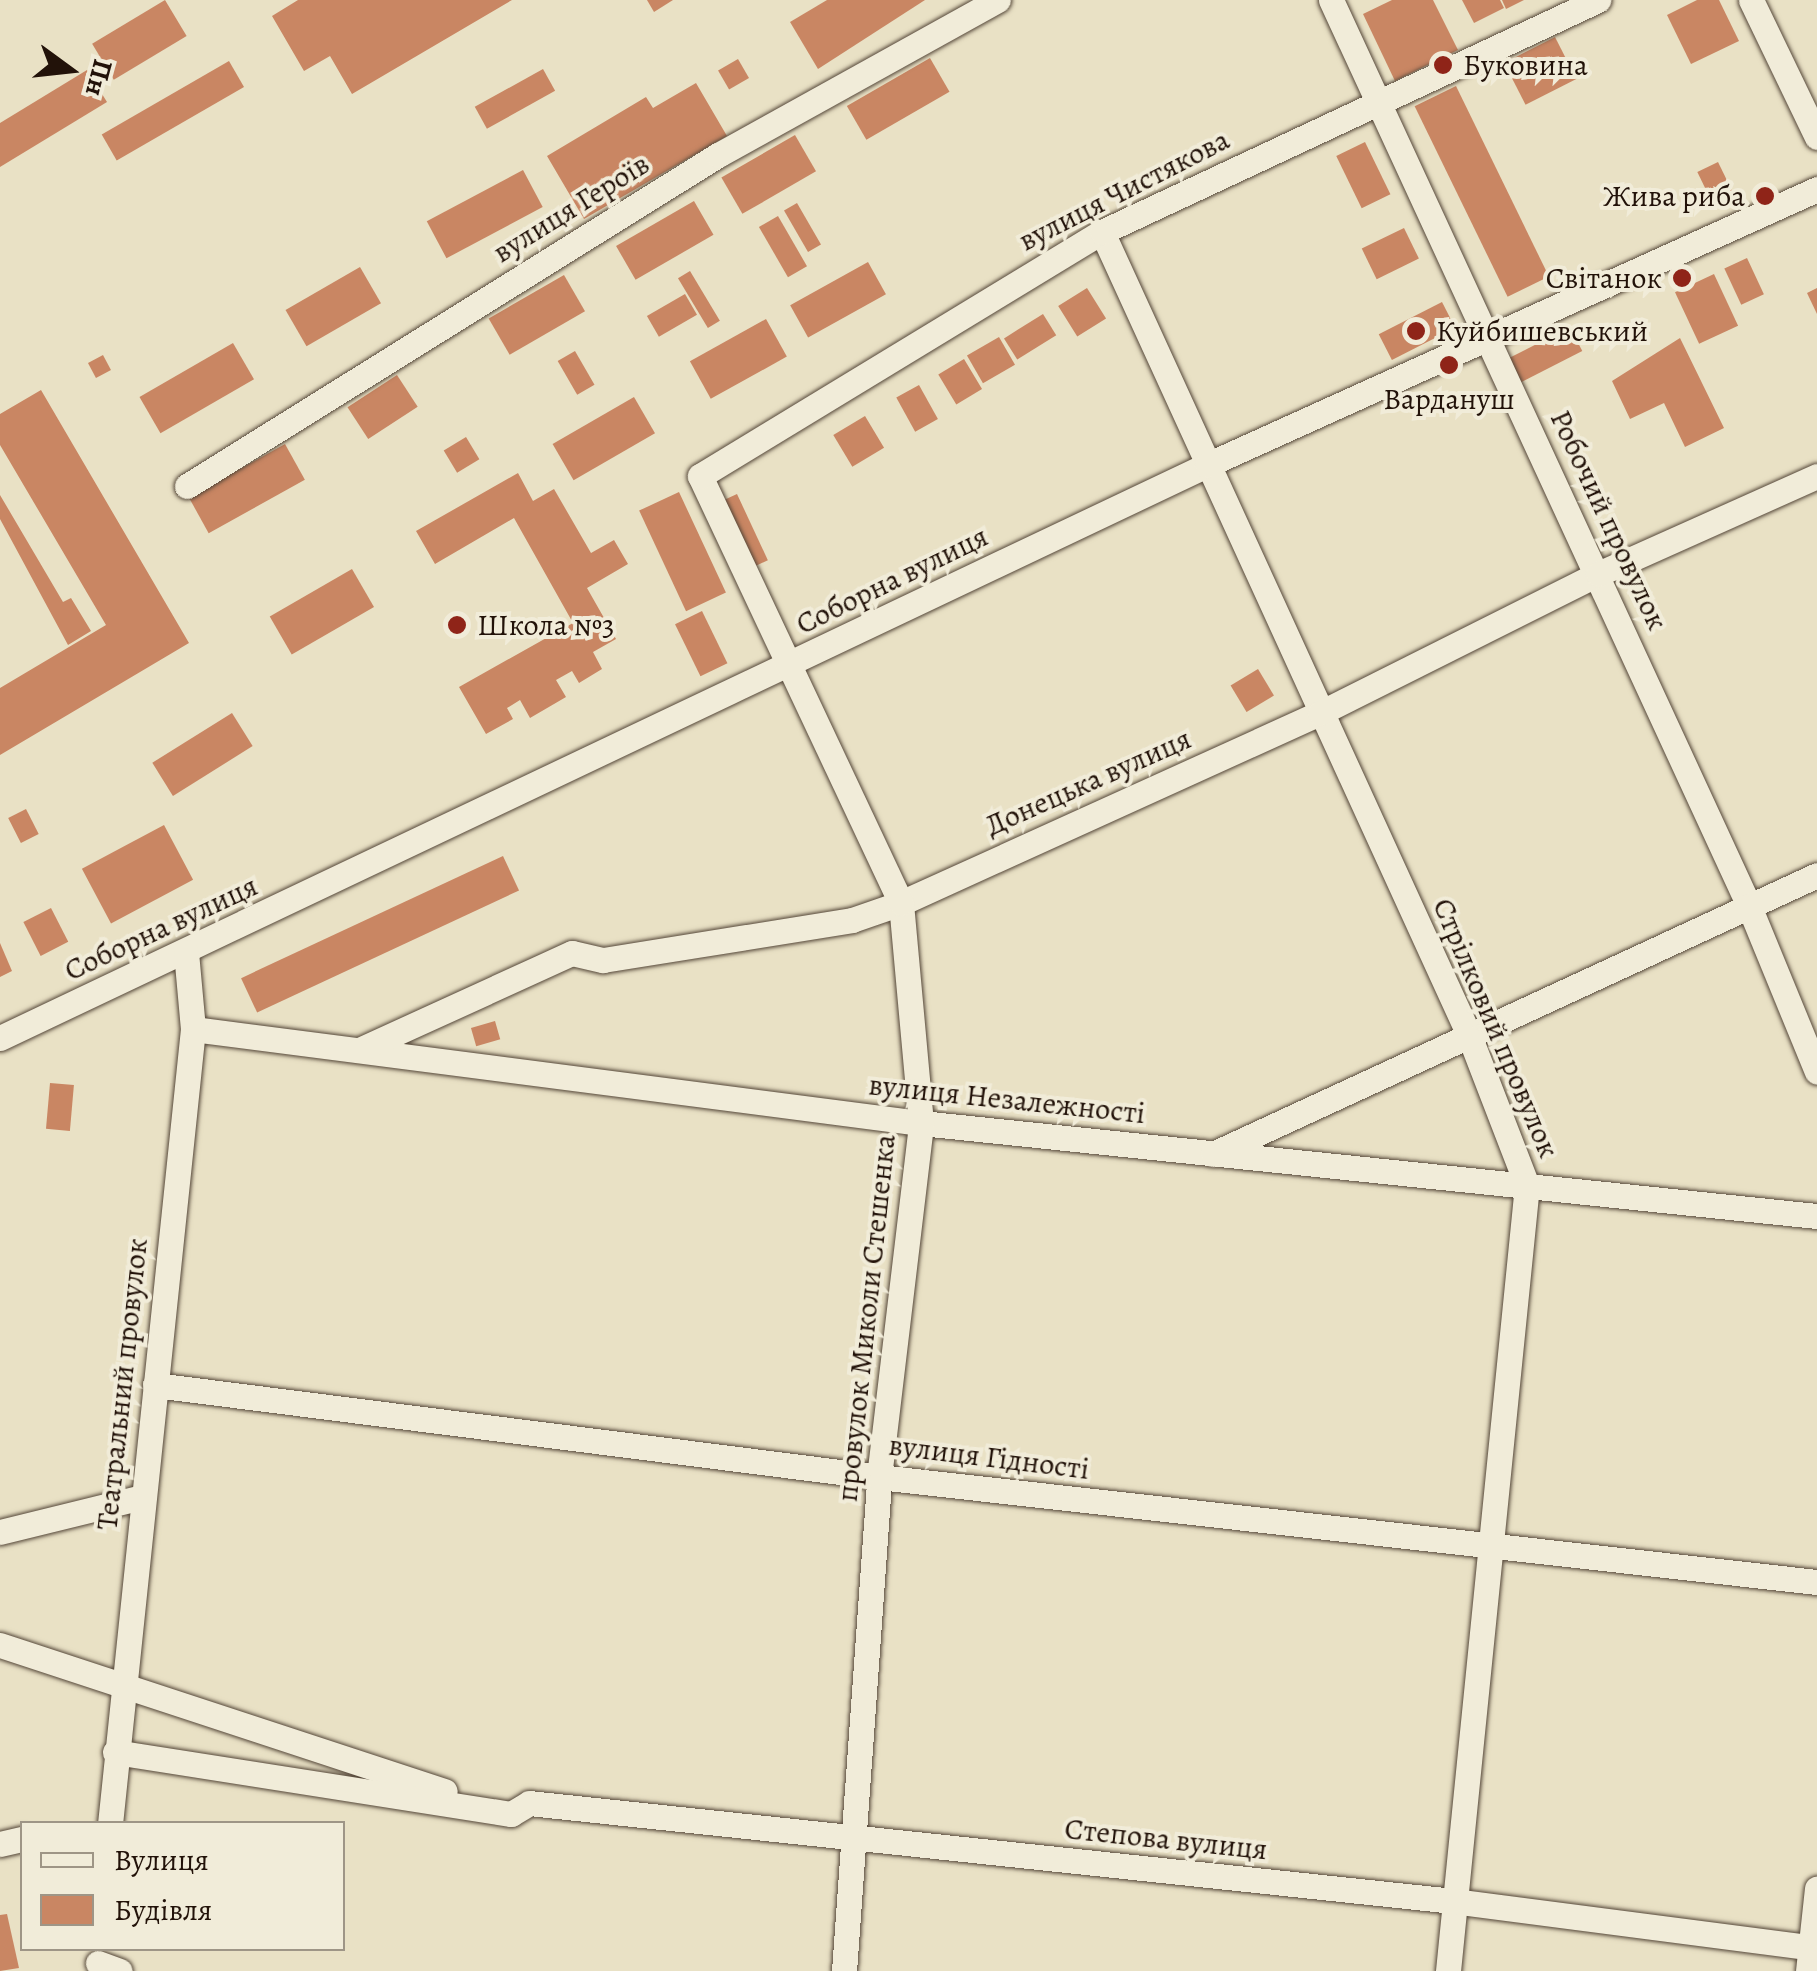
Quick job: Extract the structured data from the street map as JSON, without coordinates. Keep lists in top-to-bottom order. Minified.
{"streets":{"street":["вулиця Чистякова","вулиця Героїв","Робочий провулок","Соборна вулиця","Донецька вулиця","Стрілковий провулок","вулиця Незалежності","провулок Миколи Стешенка","Театральний провулок","вулиця Гідності","Степова вулиця"]},"crossings":[["вулиця Чистякова","Робочий провулок"],["вулиця Чистякова","Стрілковий провулок"],["вулиця Чистякова","провулок Миколи Стешенка"],["Робочий провулок","Соборна вулиця"],["Робочий провулок","Донецька вулиця"],["Соборна вулиця","Стрілковий провулок"],["Соборна вулиця","провулок Миколи Стешенка"],["Соборна вулиця","Театральний провулок"],["Донецька вулиця","Стрілковий провулок"],["Донецька вулиця","вулиця Незалежності"],["Донецька вулиця","провулок Миколи Стешенка"],["Стрілковий провулок","вулиця Незалежності"],["Стрілковий провулок","вулиця Гідності"],["Стрілковий провулок","Степова вулиця"],["вулиця Незалежності","провулок Миколи Стешенка"],["вулиця Незалежності","Театральний провулок"],["провулок Миколи Стешенка","вулиця Гідності"],["провулок Миколи Стешенка","Степова вулиця"],["Театральний провулок","вулиця Гідності"],["Театральний провулок","Степова вулиця"]],"places":["Буковина","Жива риба","Світанок","Куйбишевський","Вардануш","Школа №3"],"legend":["Вулиця","Будівля"],"north":"right"}
